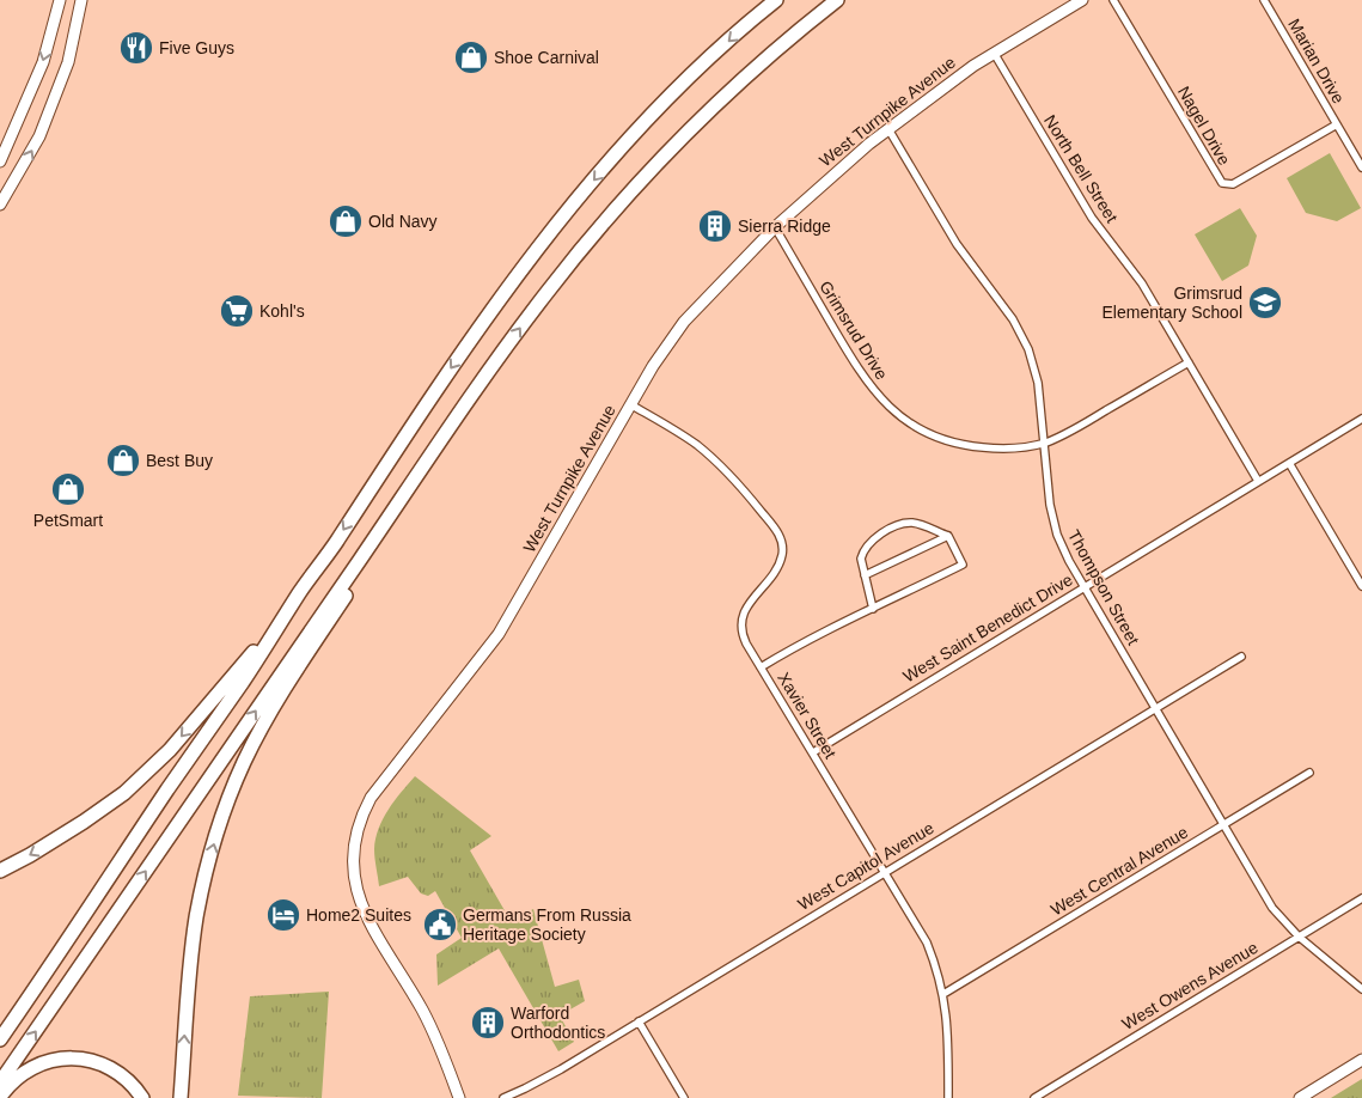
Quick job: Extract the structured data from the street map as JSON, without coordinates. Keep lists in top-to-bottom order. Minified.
{"streets":{"street":["Marian Drive","West Turnpike Avenue","Nagel Drive","North Bell Street","Grimsrud Drive","Thompson Street","West Saint Benedict Drive","Xavier Street","West Capitol Avenue","West Central Avenue","West Owens Avenue"]},"crossings":[["Marian Drive","Nagel Drive"],["West Turnpike Avenue","North Bell Street"],["West Turnpike Avenue","Grimsrud Drive"],["West Turnpike Avenue","Thompson Street"],["West Turnpike Avenue","Xavier Street"],["North Bell Street","Grimsrud Drive"],["North Bell Street","West Saint Benedict Drive"],["Grimsrud Drive","Thompson Street"],["Thompson Street","West Saint Benedict Drive"],["Thompson Street","West Capitol Avenue"],["Thompson Street","West Central Avenue"],["Thompson Street","West Owens Avenue"],["West Saint Benedict Drive","Xavier Street"],["Xavier Street","West Capitol Avenue"],["Xavier Street","West Central Avenue"]],"places":{"restaurant":["Five Guys"],"shop":["Shoe Carnival","Old Navy","Best Buy","PetSmart"],"building":["Sierra Ridge","Warford Orthodontics"],"school or university":["Grimsrud Elementary School"],"supermarket":["Kohl's"],"hotel":["Home2 Suites"],"public building":["Germans From Russia Heritage Society"]}}
